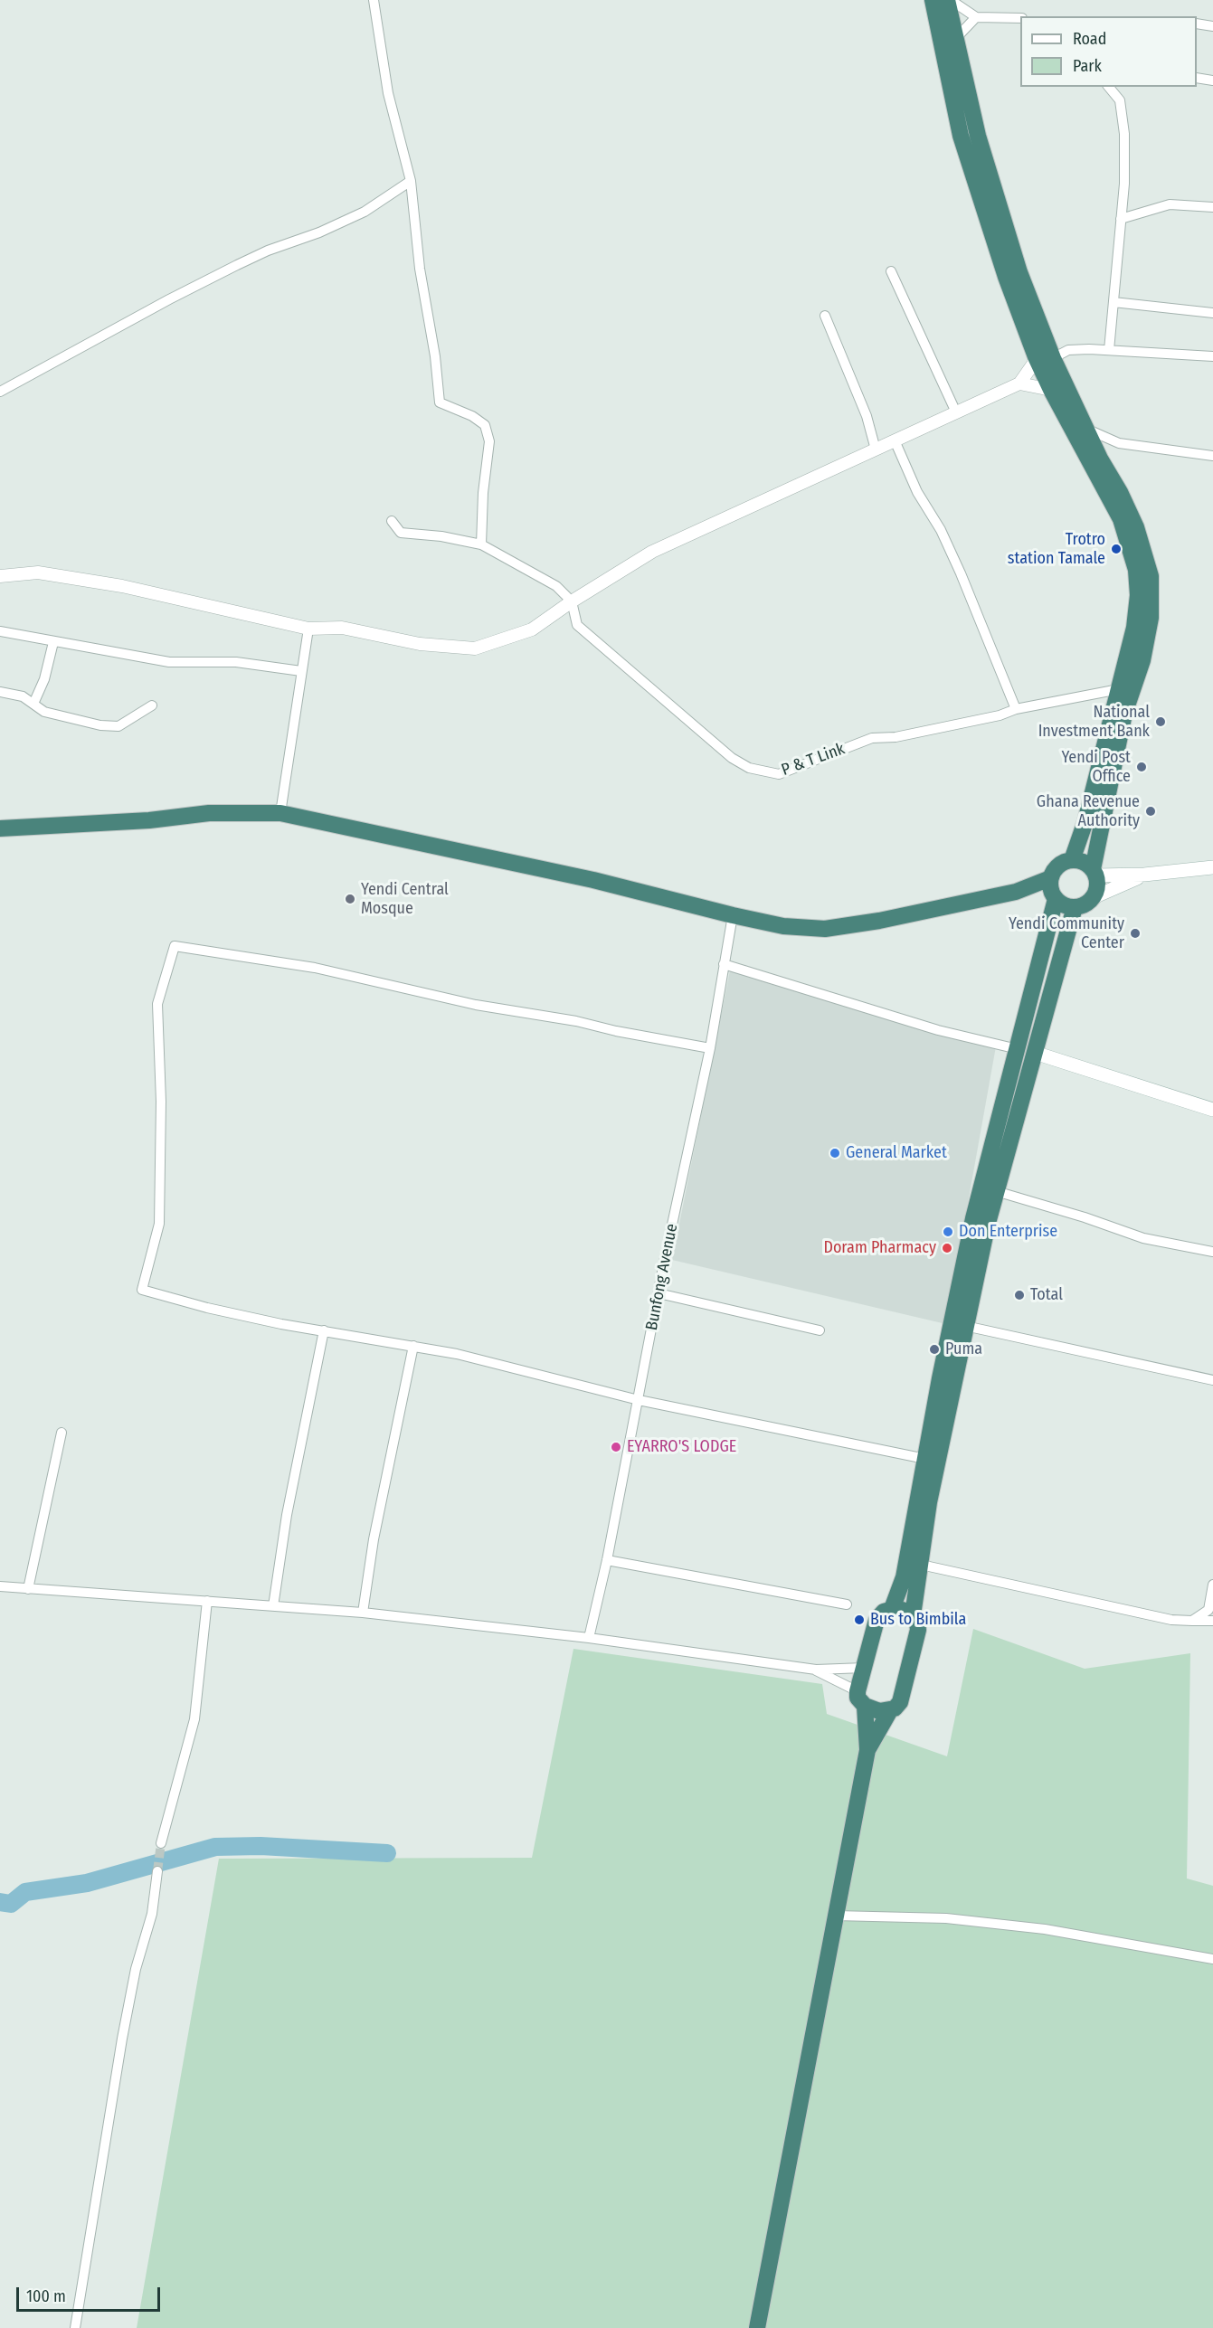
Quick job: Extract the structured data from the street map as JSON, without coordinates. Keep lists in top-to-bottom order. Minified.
{"streets":{"street":["P & T Link","Bunfong Avenue"]},"places":["Trotro station Tamale","National Investment Bank","Yendi Post Office","Ghana Revenue Authority","Yendi Central Mosque","Yendi Community Center","General Market","Don Enterprise","Doram Pharmacy","Total","Puma","EYARRO'S LODGE","Bus to Bimbila"],"legend":["Road","Park"],"scale_bar":"100 m"}
